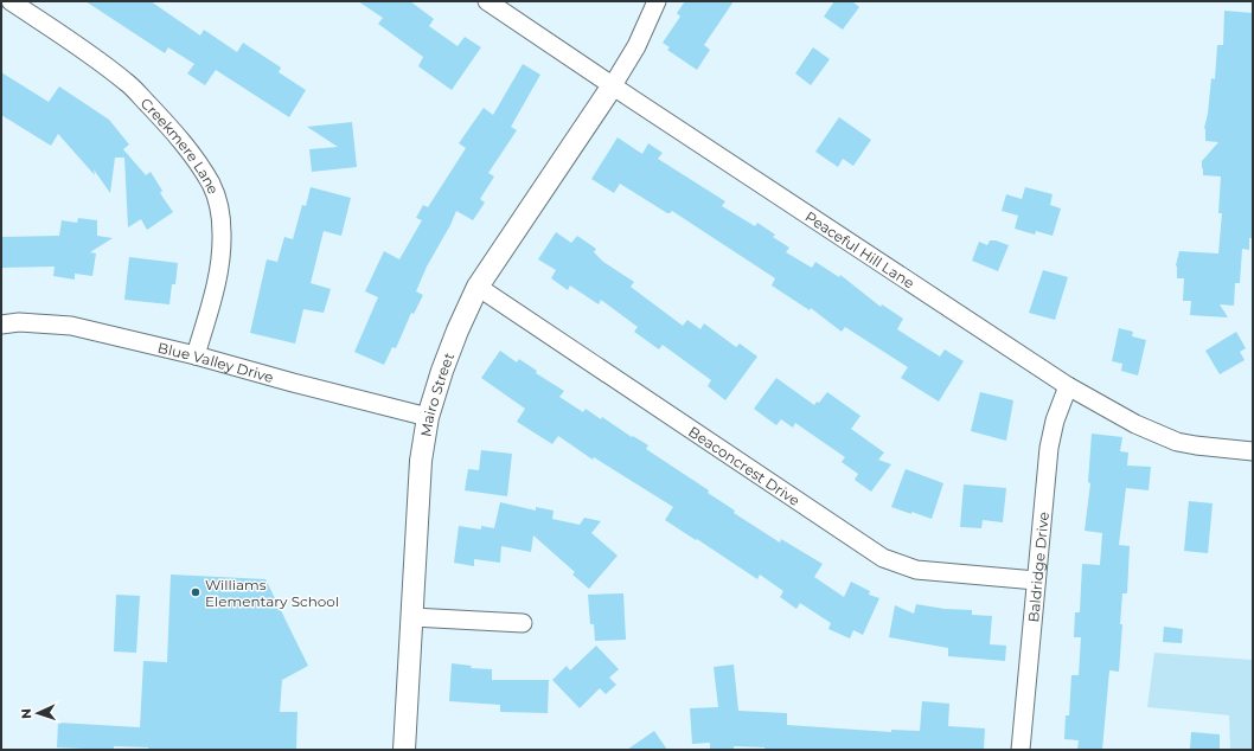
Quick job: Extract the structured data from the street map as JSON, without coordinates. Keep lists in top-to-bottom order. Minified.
{"streets":{"street":["Creekmere Lane","Peaceful Hill Lane","Blue Valley Drive","Mairo Street","Beaconcrest Drive","Baldridge Drive"]},"crossings":[["Creekmere Lane","Blue Valley Drive"],["Peaceful Hill Lane","Mairo Street"],["Peaceful Hill Lane","Baldridge Drive"],["Blue Valley Drive","Mairo Street"],["Mairo Street","Beaconcrest Drive"],["Beaconcrest Drive","Baldridge Drive"]],"places":["Williams Elementary School"],"north":"left"}
